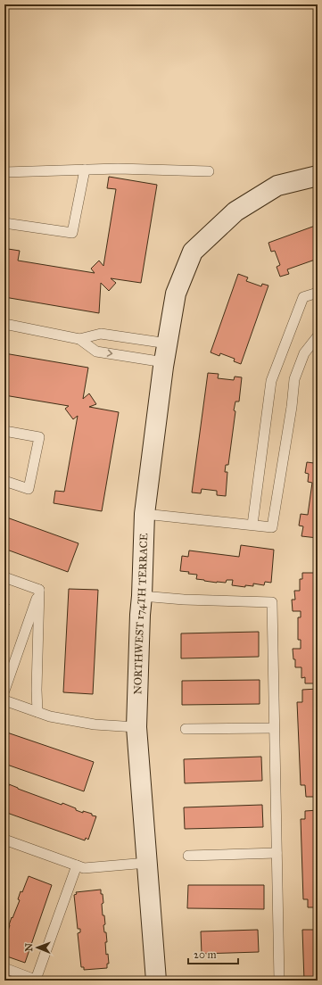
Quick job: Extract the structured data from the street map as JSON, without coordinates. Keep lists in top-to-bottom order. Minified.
{"streets":{"street":["NORTHWEST 174TH TERRACE"]},"scale_bar":"20 m","north":"left"}
